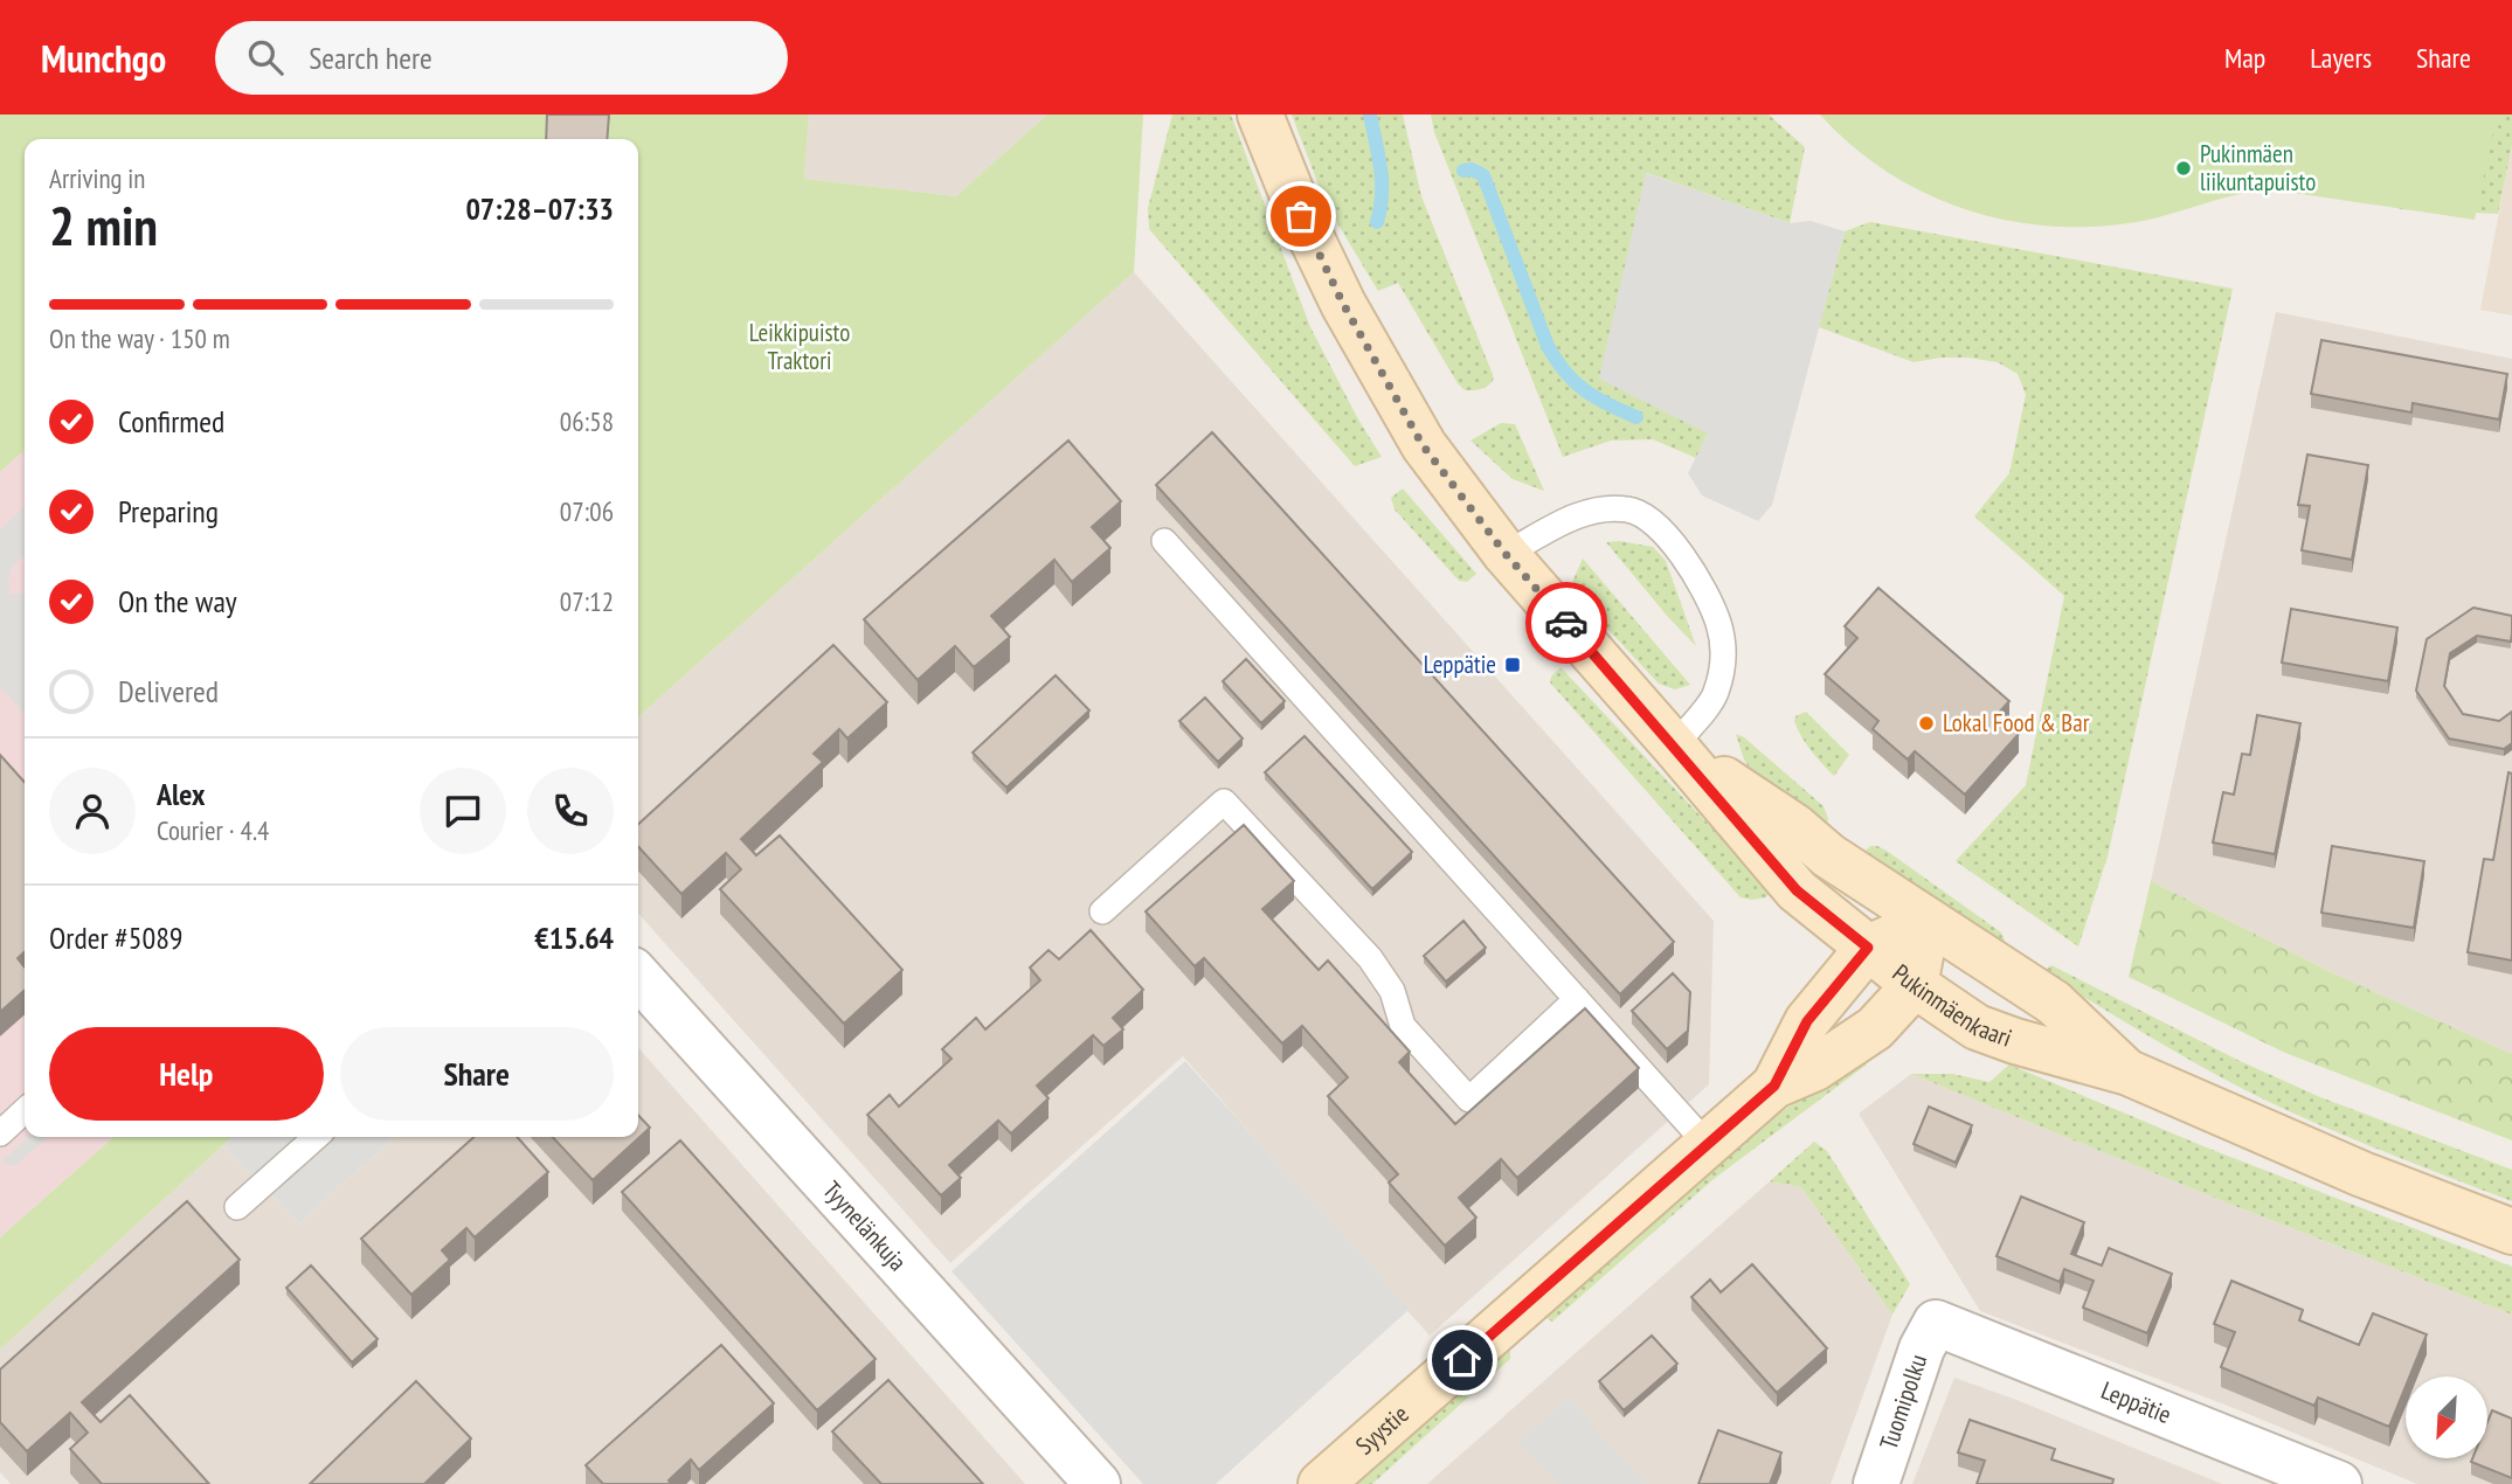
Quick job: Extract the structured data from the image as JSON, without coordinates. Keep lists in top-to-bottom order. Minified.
{"streets":{"main road":["Pukinmäenkaari","Syystie"],"street":["Tyynelänkuja","Tuomipolku","Leppätie"]},"crossings":[["Pukinmäenkaari","Syystie"],["Tuomipolku","Leppätie"]],"parks":["Leikkipuisto Traktori"],"places":{"other":["Pukinmäen liikuntapuisto","Lokal Food & Bar"],"transit":["Leppätie"]},"north":"bottom left","page":{"header":"Munchgo","search":"Search here","nav":["Map","Layers","Share"],"heading":["2 min","Arriving in","07:28–07:33"],"panel":["Alex","Courier · 4.4","Order #5089","€15.64"],"bar":"On the way · 150 m","list":[["Confirmed","06:58"],["Preparing","07:06"],["On the way","07:12"],"Delivered"],"buttons":["Help","Share"]}}
